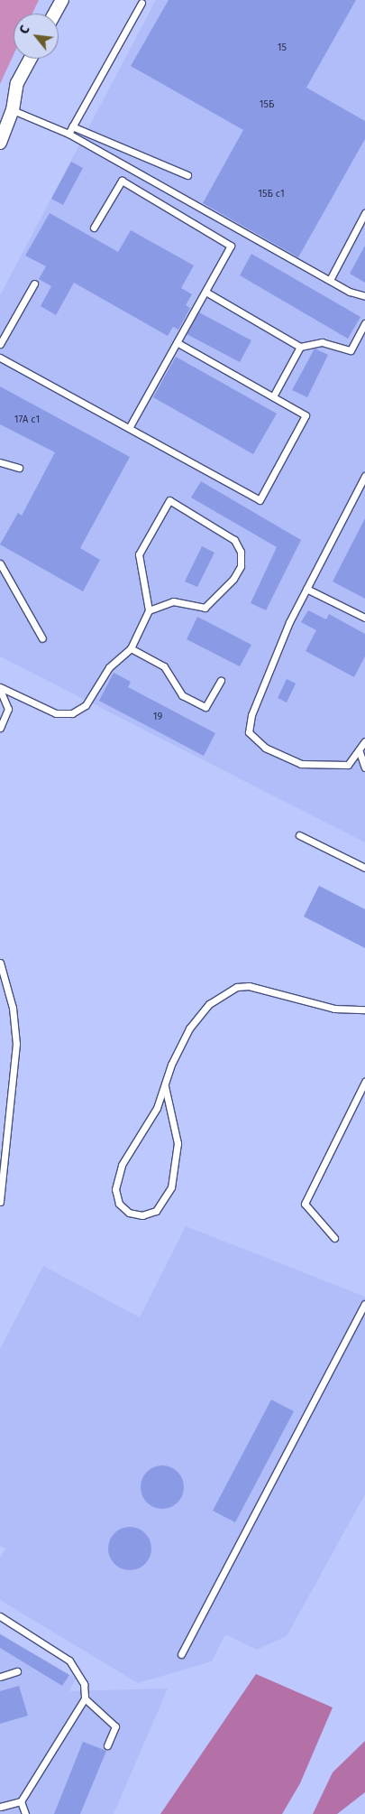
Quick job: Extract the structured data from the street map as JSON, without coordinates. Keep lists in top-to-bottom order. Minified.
{"house_numbers":["15","15Б","15Б с1","17А с1","19"],"north":"top left"}
